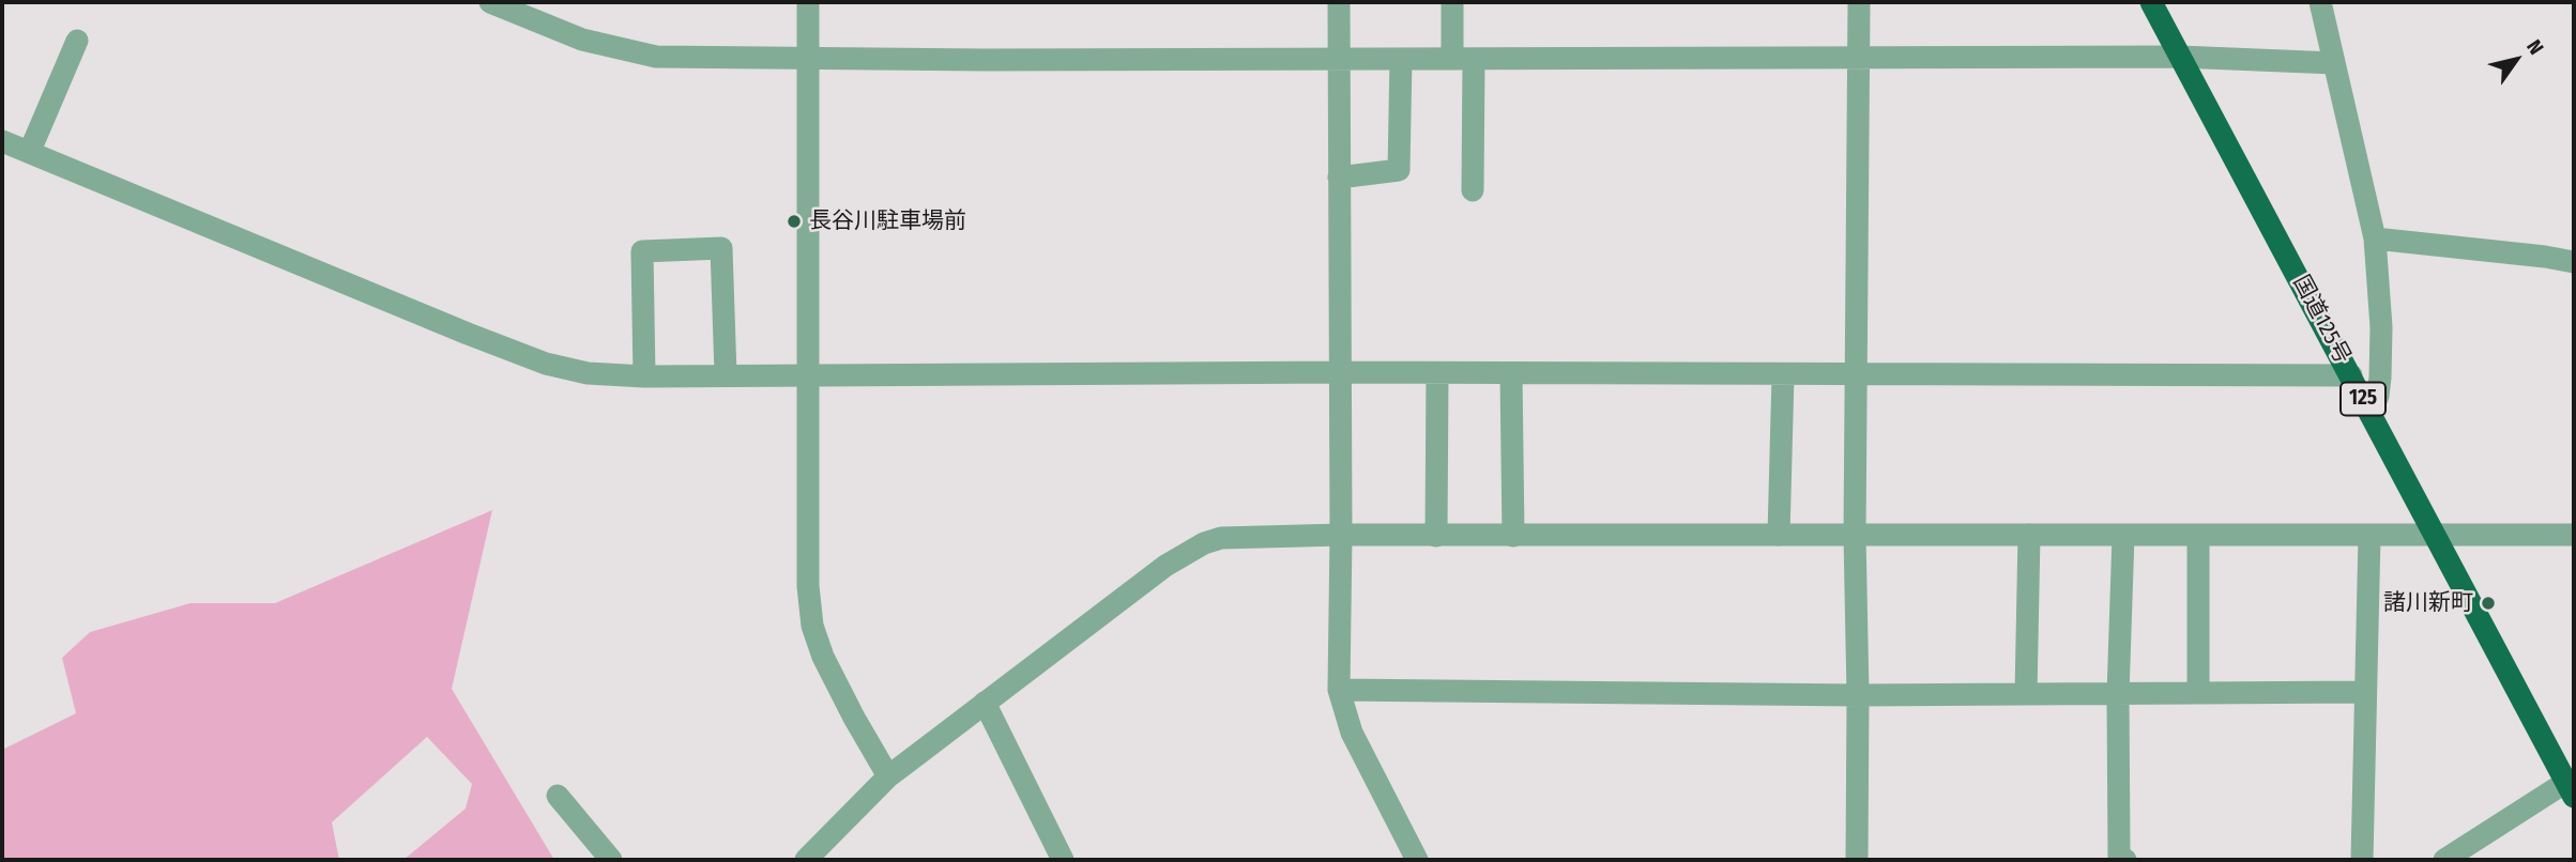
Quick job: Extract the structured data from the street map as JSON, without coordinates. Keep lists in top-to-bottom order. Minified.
{"streets":{"highway":["国道125号","125"]},"places":["長谷川駐車場前","諸川新町"],"north":"top right"}
